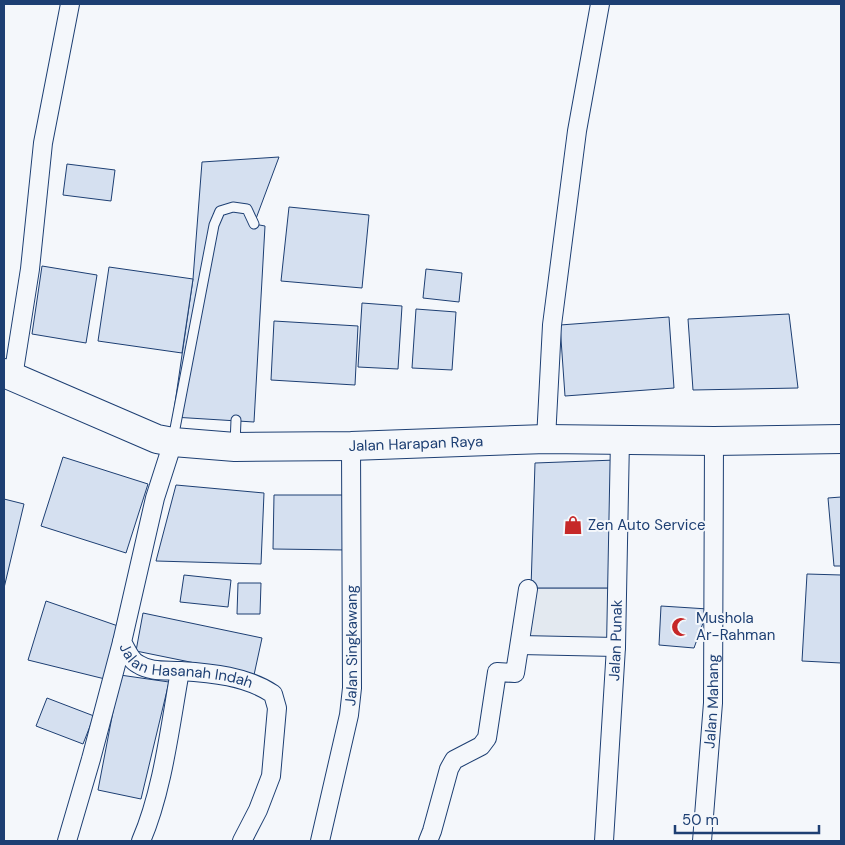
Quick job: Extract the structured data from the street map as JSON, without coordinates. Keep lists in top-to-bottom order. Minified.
{"streets":{"main road":["Jalan Harapan Raya"],"street":["Jalan Punak","Jalan Singkawang","Jalan Hasanah Indah","Jalan Mahang"]},"crossings":[["Jalan Harapan Raya","Jalan Punak"],["Jalan Harapan Raya","Jalan Singkawang"],["Jalan Harapan Raya","Jalan Hasanah Indah"],["Jalan Harapan Raya","Jalan Mahang"]],"places":{"shop":["Zen Auto Service"],"mosque":["Mushola Ar-Rahman"]},"scale_bar":"50 m"}
